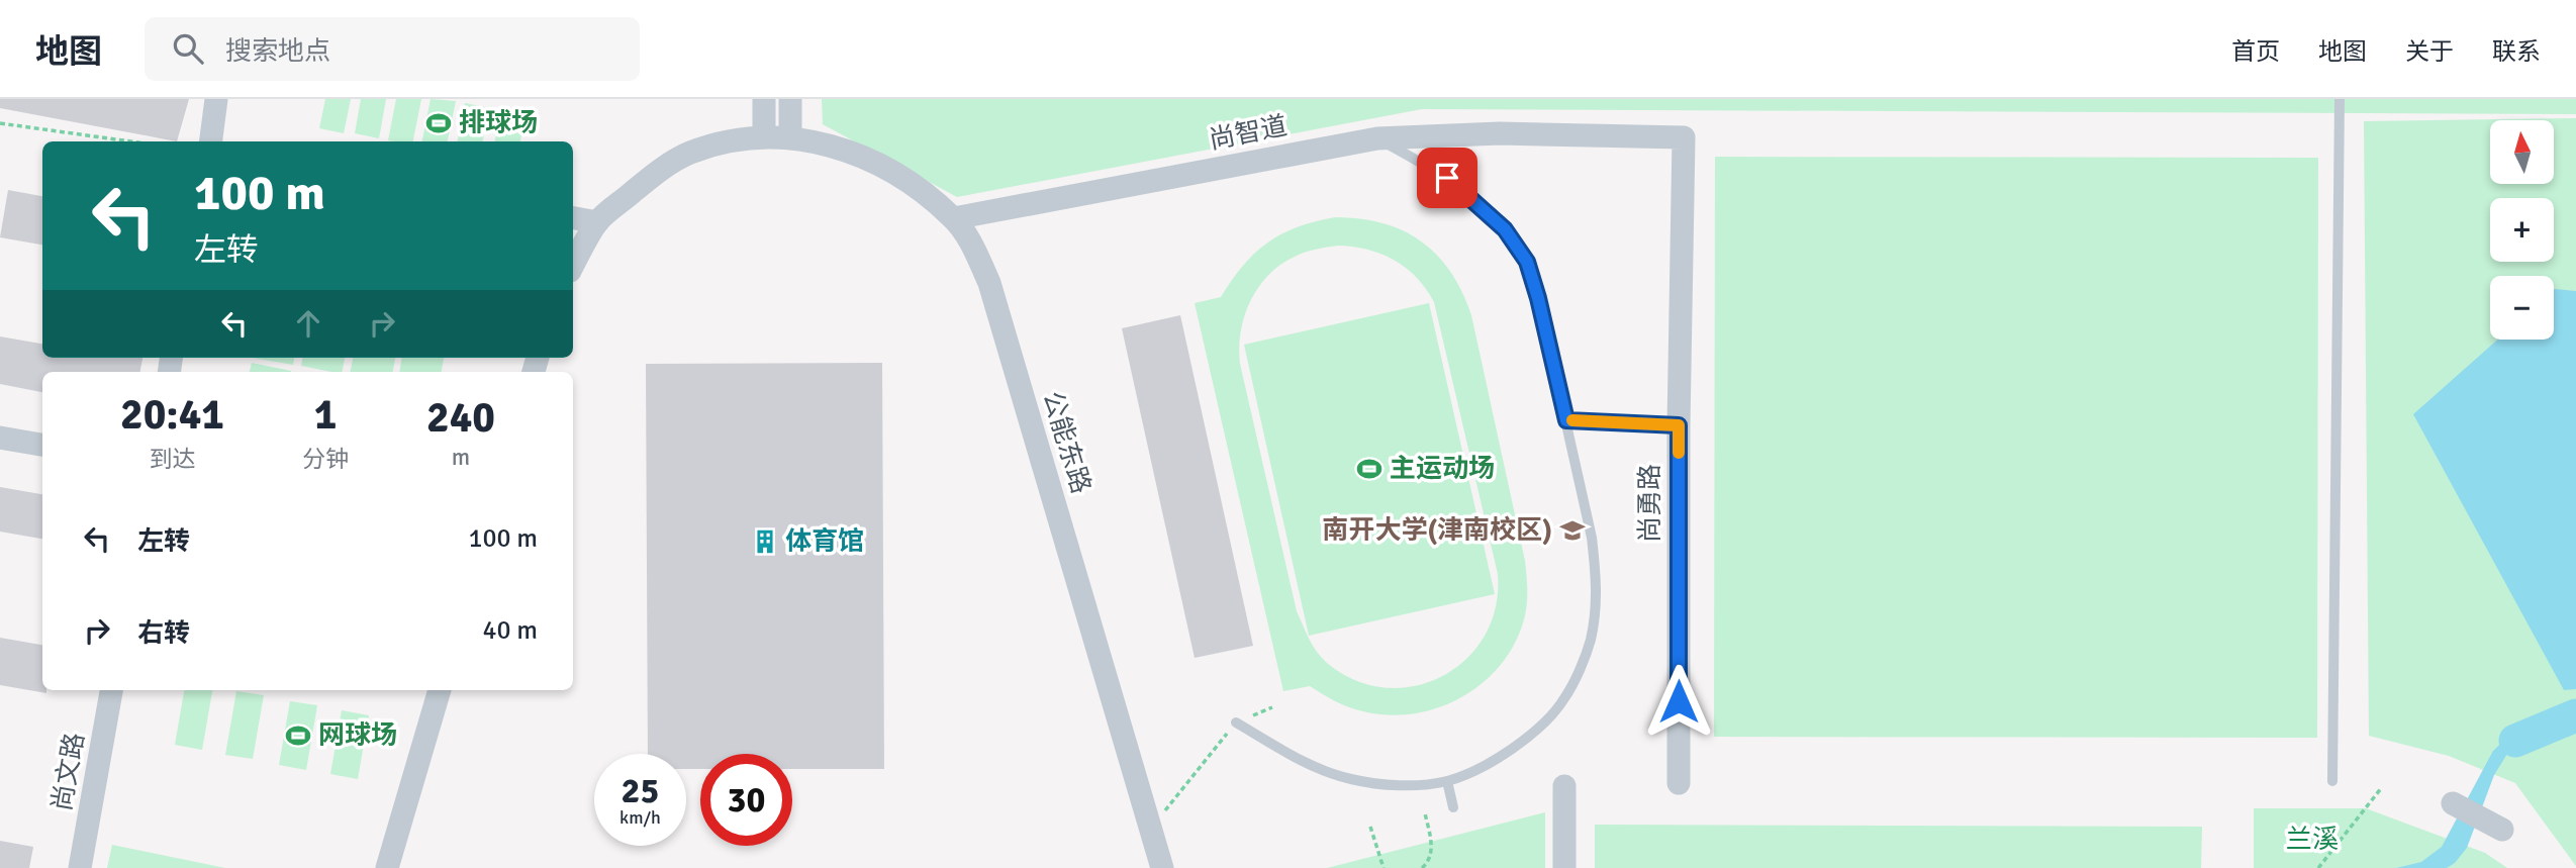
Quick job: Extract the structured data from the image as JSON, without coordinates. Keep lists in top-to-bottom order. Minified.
{"streets":{"street":["尚智道","公能东路","尚勇路","尚文路"]},"crossings":[["尚智道","公能东路"],["尚智道","尚勇路"]],"parks":["兰溪"],"places":{"sports":["排球场","主运动场","网球场"],"school or university":["南开大学(津南校区)"],"building":["体育馆"]},"north":"top","page":{"header":"地图","search":"搜索地点","nav":["首页","地图","关于","联系"],"map_buttons":["+","−"],"turn":["100 m","左转"],"eta":["20:41","到达","1","分钟","240","m"],"list":[{"name":"左转","value":"100 m"},{"name":"右转","value":"40 m"}],"speed":"25 km/h","limit":"30"}}
